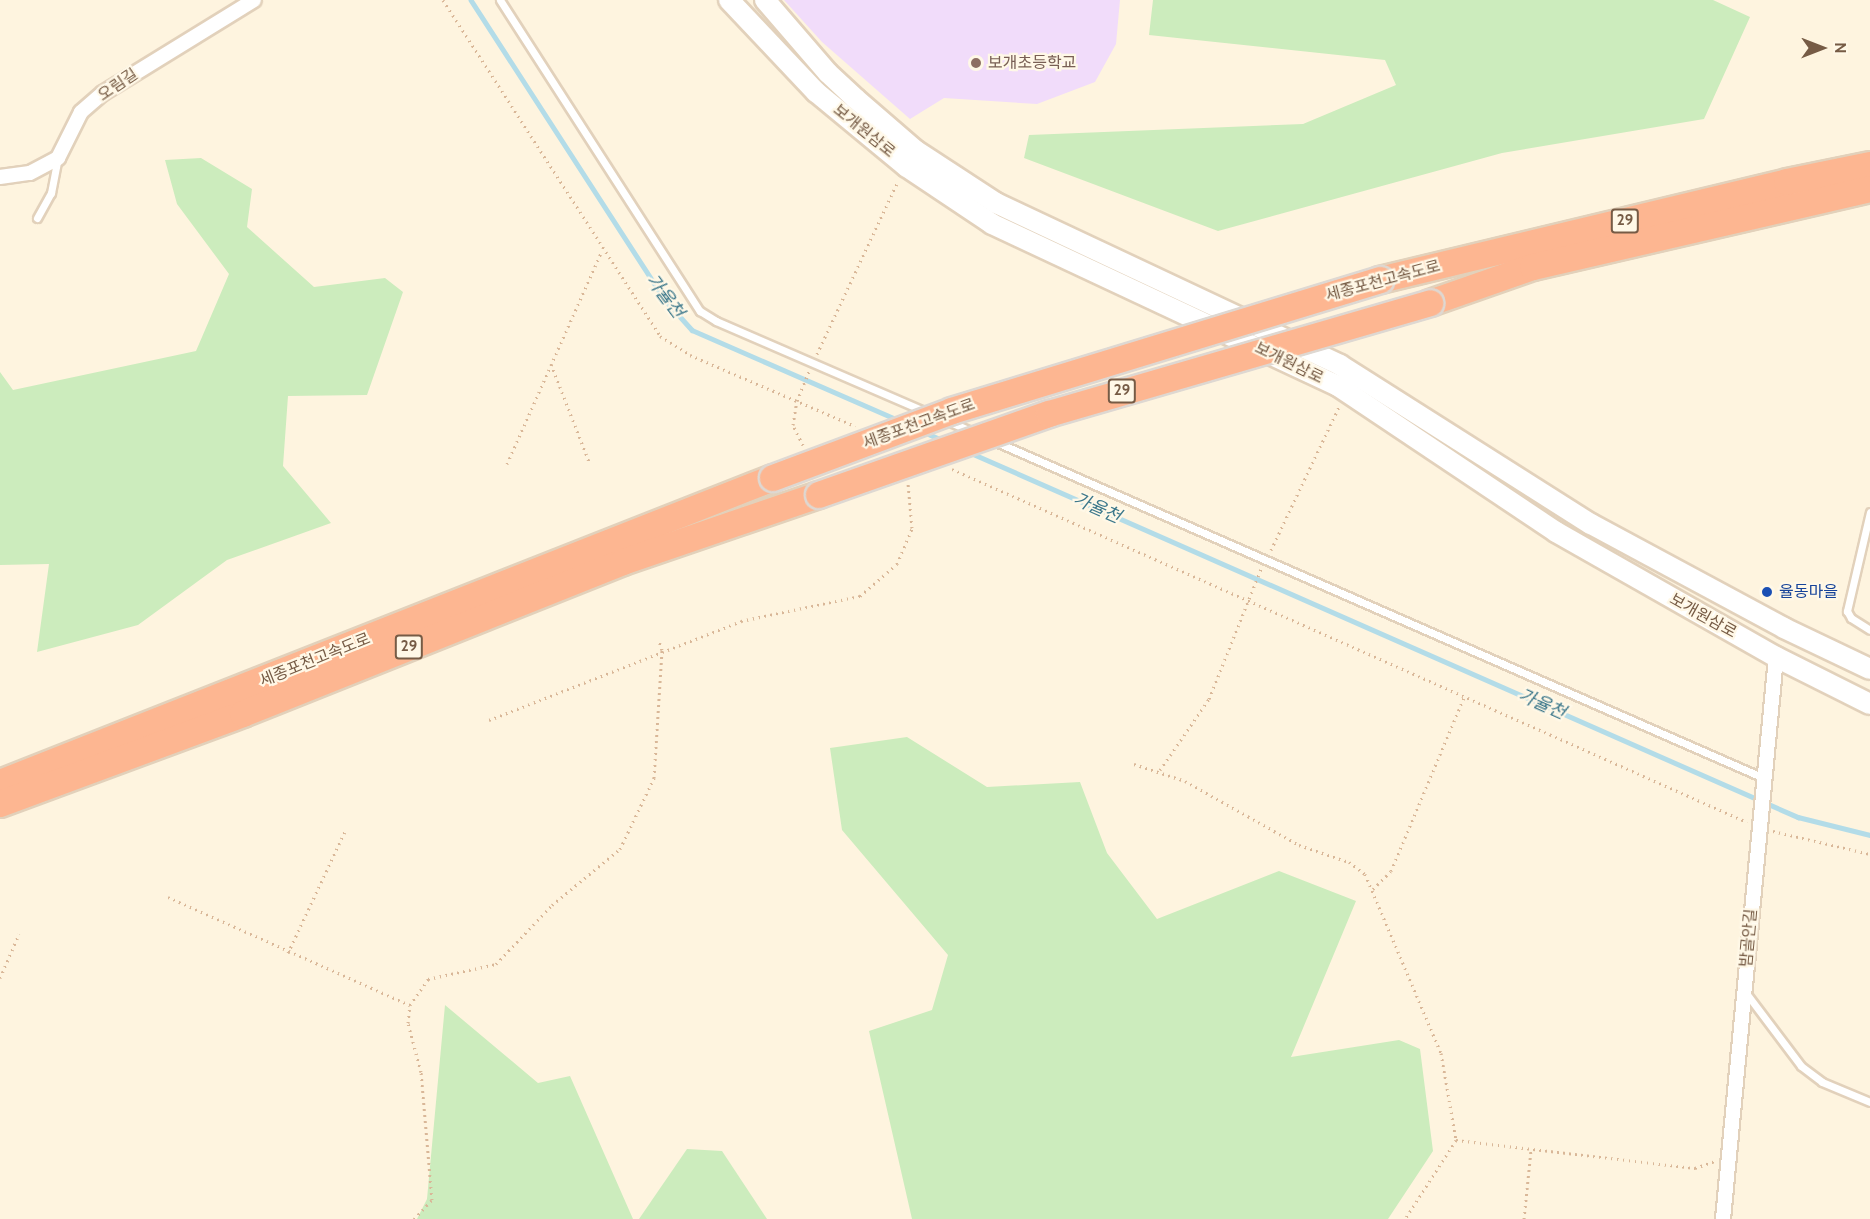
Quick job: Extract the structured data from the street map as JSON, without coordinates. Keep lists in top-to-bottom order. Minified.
{"streets":{"highway":["29","세종포천고속도로"],"main road":["보개원삼로"],"street":["오림길","밤골안길"]},"crossings":[["보개원삼로","밤골안길"]],"water":["가율천"],"places":["보개초등학교","율동마을"],"north":"right"}
